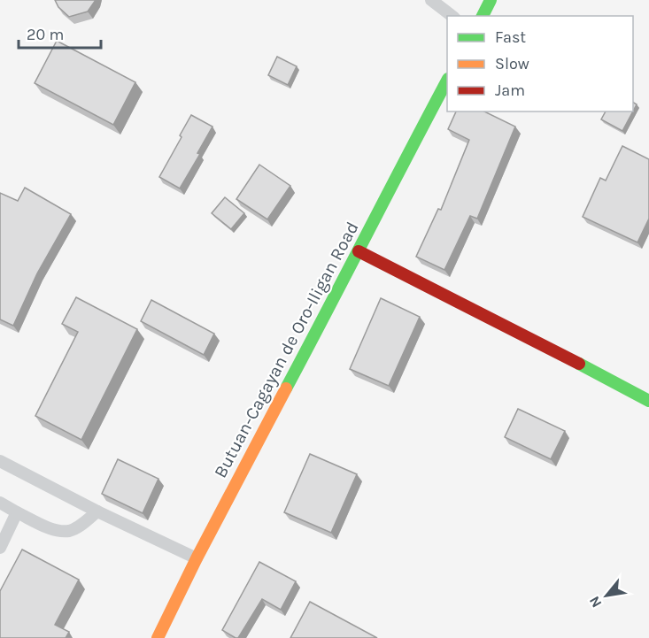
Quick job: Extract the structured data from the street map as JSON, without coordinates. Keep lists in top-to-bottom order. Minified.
{"streets":{"main road":["Butuan-Cagayan de Oro-Iligan Road"]},"legend":["Fast","Slow","Jam"],"scale_bar":"20 m","north":"bottom left"}
